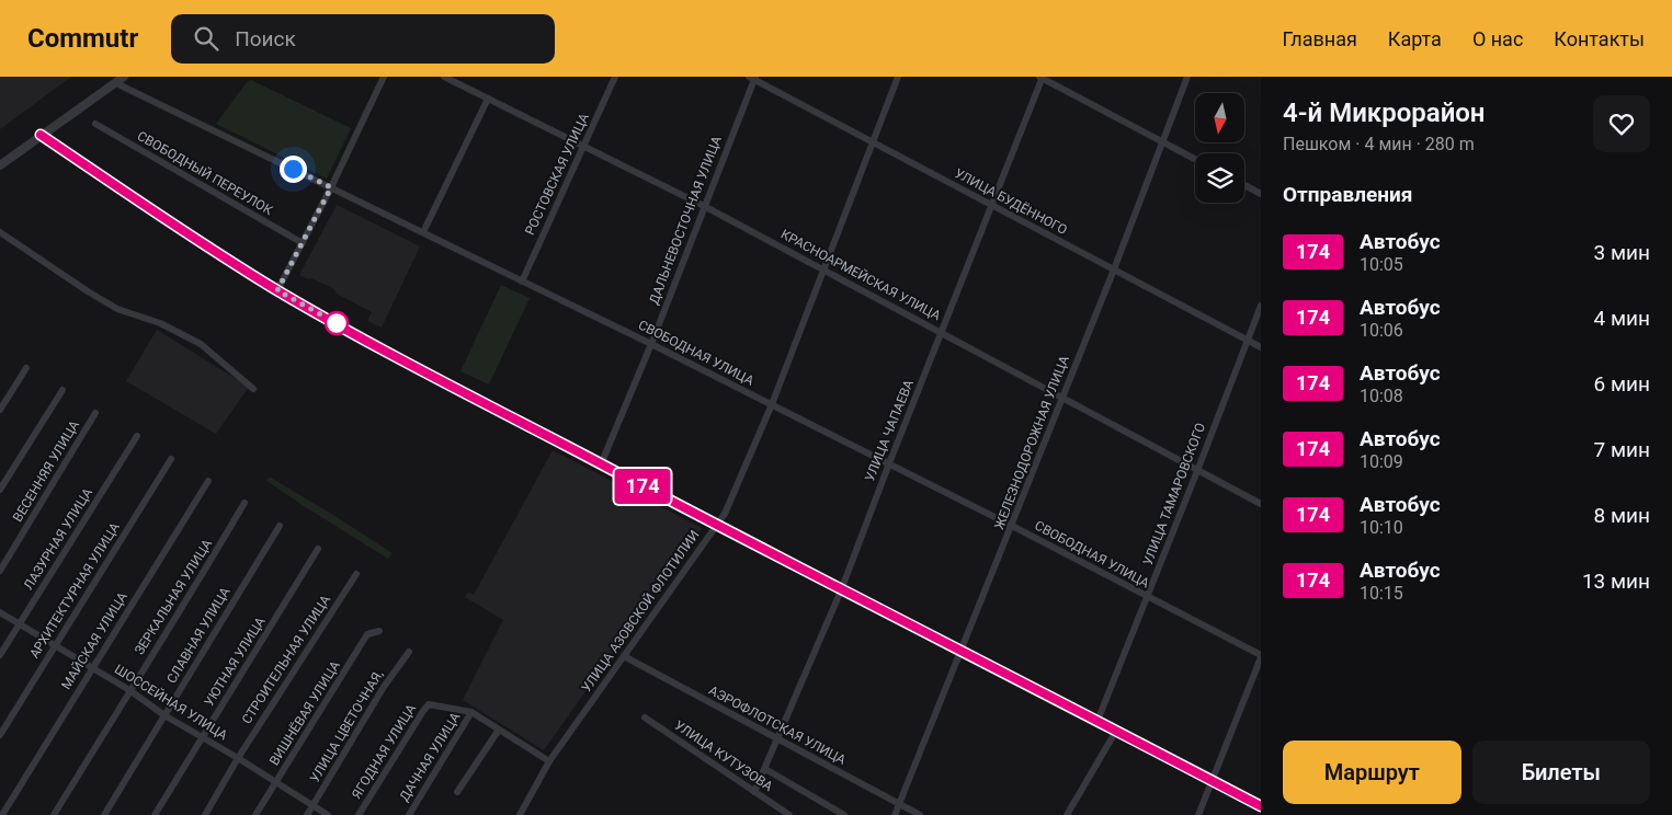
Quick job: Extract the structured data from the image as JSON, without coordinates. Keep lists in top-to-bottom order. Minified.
{"streets":{"street":["СВОБОДНЫЙ ПЕРЕУЛОК","РОСТОВСКАЯ УЛИЦА","УЛИЦА БУДЁННОГО","ДАЛЬНЕВОСТОЧНАЯ УЛИЦА","КРАСНОАРМЕЙСКАЯ УЛИЦА","СВОБОДНАЯ УЛИЦА","УЛИЦА ЧАПАЕВА","ЖЕЛЕЗНОДОРОЖНАЯ УЛИЦА","ВЕСЕННЯЯ УЛИЦА","УЛИЦА ТАМАРОВСКОГО","ЛАЗУРНАЯ УЛИЦА","АРХИТЕКТУРНАЯ УЛИЦА","ЗЕРКАЛЬНАЯ УЛИЦА","УЛИЦА АЗОВСКОЙ ФЛОТИЛИИ","СЛАВНАЯ УЛИЦА","МАЙСКАЯ УЛИЦА","СТРОИТЕЛЬНАЯ УЛИЦА","УЮТНАЯ УЛИЦА","ШОССЕЙНАЯ УЛИЦА","ВИШНЁВАЯ УЛИЦА","АЭРОФЛОТСКАЯ УЛИЦА","УЛИЦА ЦВЕТОЧНАЯ,","ЯГОДНАЯ УЛИЦА","УЛИЦА КУТУЗОВА","ДАЧНАЯ УЛИЦА"]},"crossings":[["РОСТОВСКАЯ УЛИЦА","КРАСНОАРМЕЙСКАЯ УЛИЦА"],["РОСТОВСКАЯ УЛИЦА","СВОБОДНАЯ УЛИЦА"],["УЛИЦА БУДЁННОГО","ДАЛЬНЕВОСТОЧНАЯ УЛИЦА"],["УЛИЦА БУДЁННОГО","УЛИЦА ЧАПАЕВА"],["УЛИЦА БУДЁННОГО","ЖЕЛЕЗНОДОРОЖНАЯ УЛИЦА"],["УЛИЦА БУДЁННОГО","УЛИЦА ТАМАРОВСКОГО"],["УЛИЦА БУДЁННОГО","УЛИЦА АЗОВСКОЙ ФЛОТИЛИИ"],["ДАЛЬНЕВОСТОЧНАЯ УЛИЦА","КРАСНОАРМЕЙСКАЯ УЛИЦА"],["ДАЛЬНЕВОСТОЧНАЯ УЛИЦА","СВОБОДНАЯ УЛИЦА"],["КРАСНОАРМЕЙСКАЯ УЛИЦА","УЛИЦА ЧАПАЕВА"],["КРАСНОАРМЕЙСКАЯ УЛИЦА","ЖЕЛЕЗНОДОРОЖНАЯ УЛИЦА"],["КРАСНОАРМЕЙСКАЯ УЛИЦА","УЛИЦА ТАМАРОВСКОГО"],["КРАСНОАРМЕЙСКАЯ УЛИЦА","УЛИЦА АЗОВСКОЙ ФЛОТИЛИИ"],["СВОБОДНАЯ УЛИЦА","УЛИЦА ЧАПАЕВА"],["СВОБОДНАЯ УЛИЦА","ЖЕЛЕЗНОДОРОЖНАЯ УЛИЦА"],["СВОБОДНАЯ УЛИЦА","УЛИЦА ТАМАРОВСКОГО"],["СВОБОДНАЯ УЛИЦА","УЛИЦА АЗОВСКОЙ ФЛОТИЛИИ"],["УЛИЦА ЧАПАЕВА","АЭРОФЛОТСКАЯ УЛИЦА"],["УЛИЦА ЧАПАЕВА","УЛИЦА КУТУЗОВА"],["ЖЕЛЕЗНОДОРОЖНАЯ УЛИЦА","АЭРОФЛОТСКАЯ УЛИЦА"],["ЛАЗУРНАЯ УЛИЦА","ШОССЕЙНАЯ УЛИЦА"],["АРХИТЕКТУРНАЯ УЛИЦА","ШОССЕЙНАЯ УЛИЦА"],["ЗЕРКАЛЬНАЯ УЛИЦА","ШОССЕЙНАЯ УЛИЦА"],["УЛИЦА АЗОВСКОЙ ФЛОТИЛИИ","АЭРОФЛОТСКАЯ УЛИЦА"],["УЛИЦА АЗОВСКОЙ ФЛОТИЛИИ","ЯГОДНАЯ УЛИЦА"],["СЛАВНАЯ УЛИЦА","ШОССЕЙНАЯ УЛИЦА"],["МАЙСКАЯ УЛИЦА","ШОССЕЙНАЯ УЛИЦА"],["СТРОИТЕЛЬНАЯ УЛИЦА","ШОССЕЙНАЯ УЛИЦА"],["УЮТНАЯ УЛИЦА","ШОССЕЙНАЯ УЛИЦА"],["ШОССЕЙНАЯ УЛИЦА","ВИШНЁВАЯ УЛИЦА"],["ШОССЕЙНАЯ УЛИЦА","УЛИЦА ЦВЕТОЧНАЯ,"],["ЯГОДНАЯ УЛИЦА","ДАЧНАЯ УЛИЦА"]],"lines":["bus line 174"],"north":"bottom","page":{"header":"Commutr","search":"Поиск","nav":["Главная","Карта","О нас","Контакты"],"on_map":"174","heading":[["4-й Микрорайон","Пешком · 4 мин · 280 m"],"Отправления"],"list":[{"mark":"174","name":"Автобус","note":"10:05","value":"3 мин"},{"mark":"174","name":"Автобус","note":"10:06","value":"4 мин"},{"mark":"174","name":"Автобус","note":"10:08","value":"6 мин"},{"mark":"174","name":"Автобус","note":"10:09","value":"7 мин"},{"mark":"174","name":"Автобус","note":"10:10","value":"8 мин"},{"mark":"174","name":"Автобус","note":"10:15","value":"13 мин"}],"buttons":["Маршрут","Билеты"]}}
